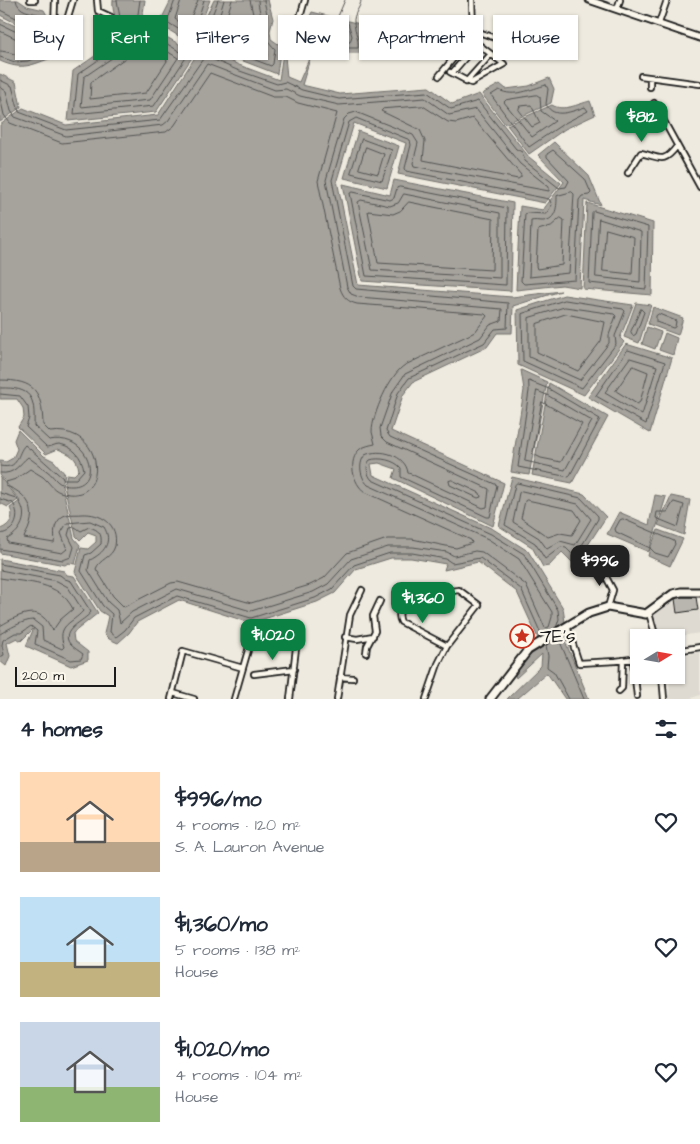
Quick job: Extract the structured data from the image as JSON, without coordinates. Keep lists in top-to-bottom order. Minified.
{"places":{"place":["7E's"]},"scale_bar":"200 m","north":"right","page":{"chip":["Buy","Rent","Filters","New","Apartment","House"],"price":["$812","$996","$1,360","$1,020"],"scale":"200 m","heading":"4 homes","list":[{"name":"$996/mo","note":"4 rooms · 120 m² · S. A. Lauron Avenue"},{"name":"$1,360/mo","note":"5 rooms · 138 m² · House"},{"name":"$1,020/mo","note":"4 rooms · 104 m² · House"}]}}
